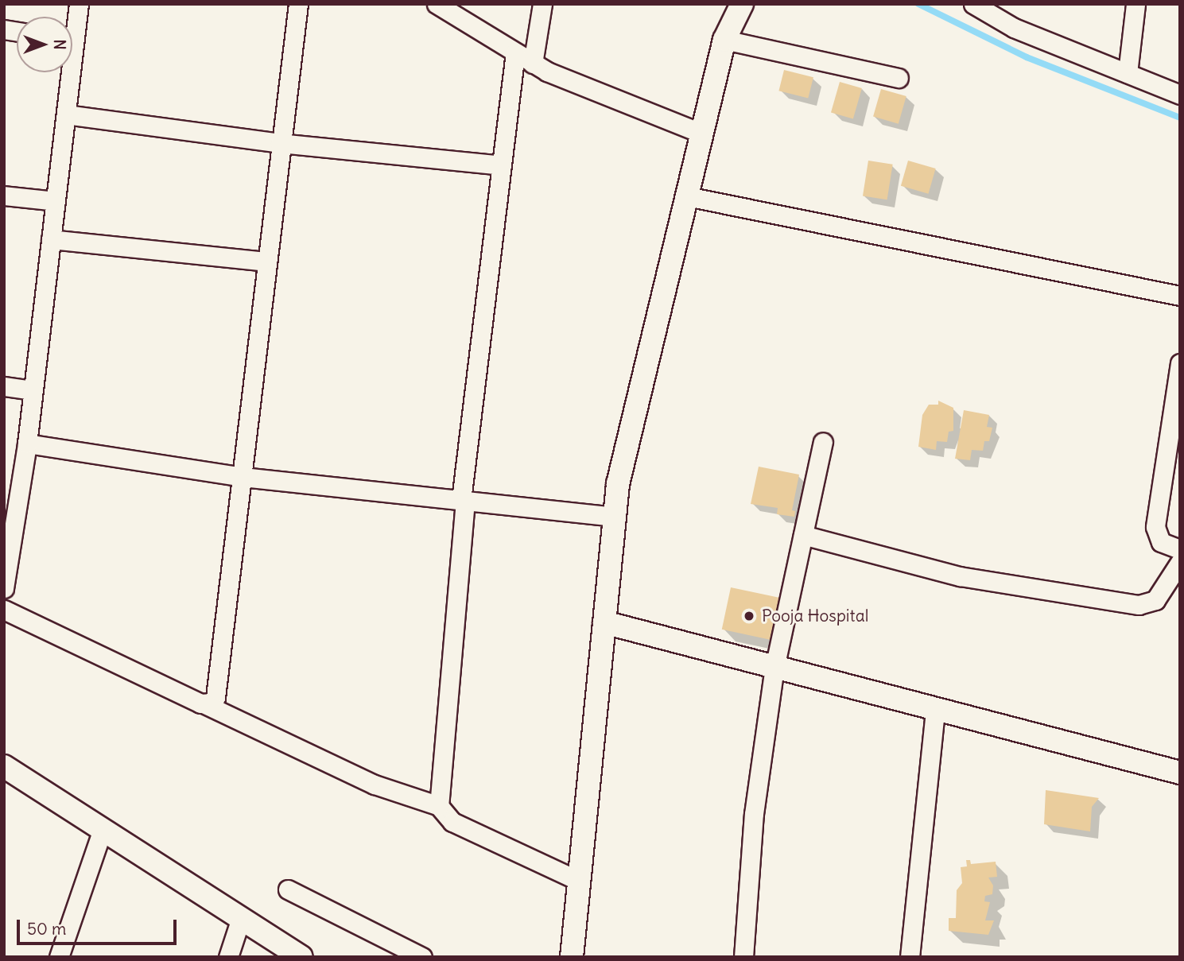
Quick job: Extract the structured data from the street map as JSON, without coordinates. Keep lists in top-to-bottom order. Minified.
{"places":["Pooja Hospital"],"scale_bar":"50 m","north":"right"}
